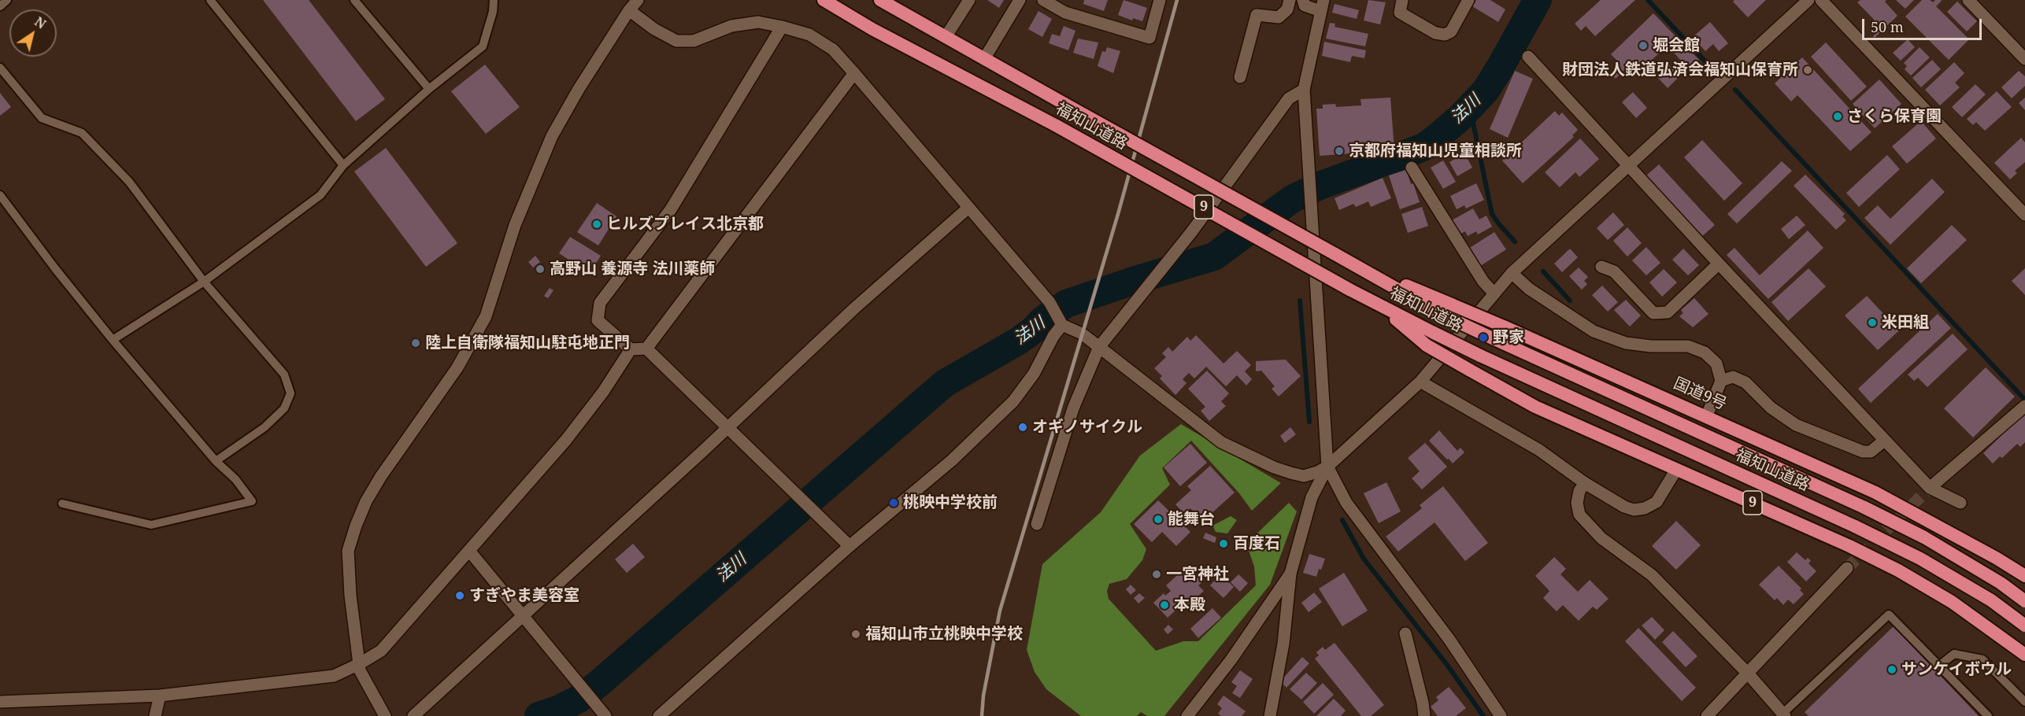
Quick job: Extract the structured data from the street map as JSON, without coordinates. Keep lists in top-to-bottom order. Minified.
{"streets":{"highway":["福知山道路","9","国道9号"]},"crossings":[["福知山道路","9"],["福知山道路","国道9号"]],"water":["法川"],"places":["堀会館","財団法人鉄道弘済会福知山保育所","さくら保育園","京都府福知山児童相談所","ヒルズプレイス北京都","高野山 養源寺 法川薬師","米田組","野家","陸上自衛隊福知山駐屯地正門","オギノサイクル","桃映中学校前","能舞台","百度石","一宮神社","すぎやま美容室","本殿","福知山市立桃映中学校","サンケイボウル"],"scale_bar":"50 m","north":"top right"}
